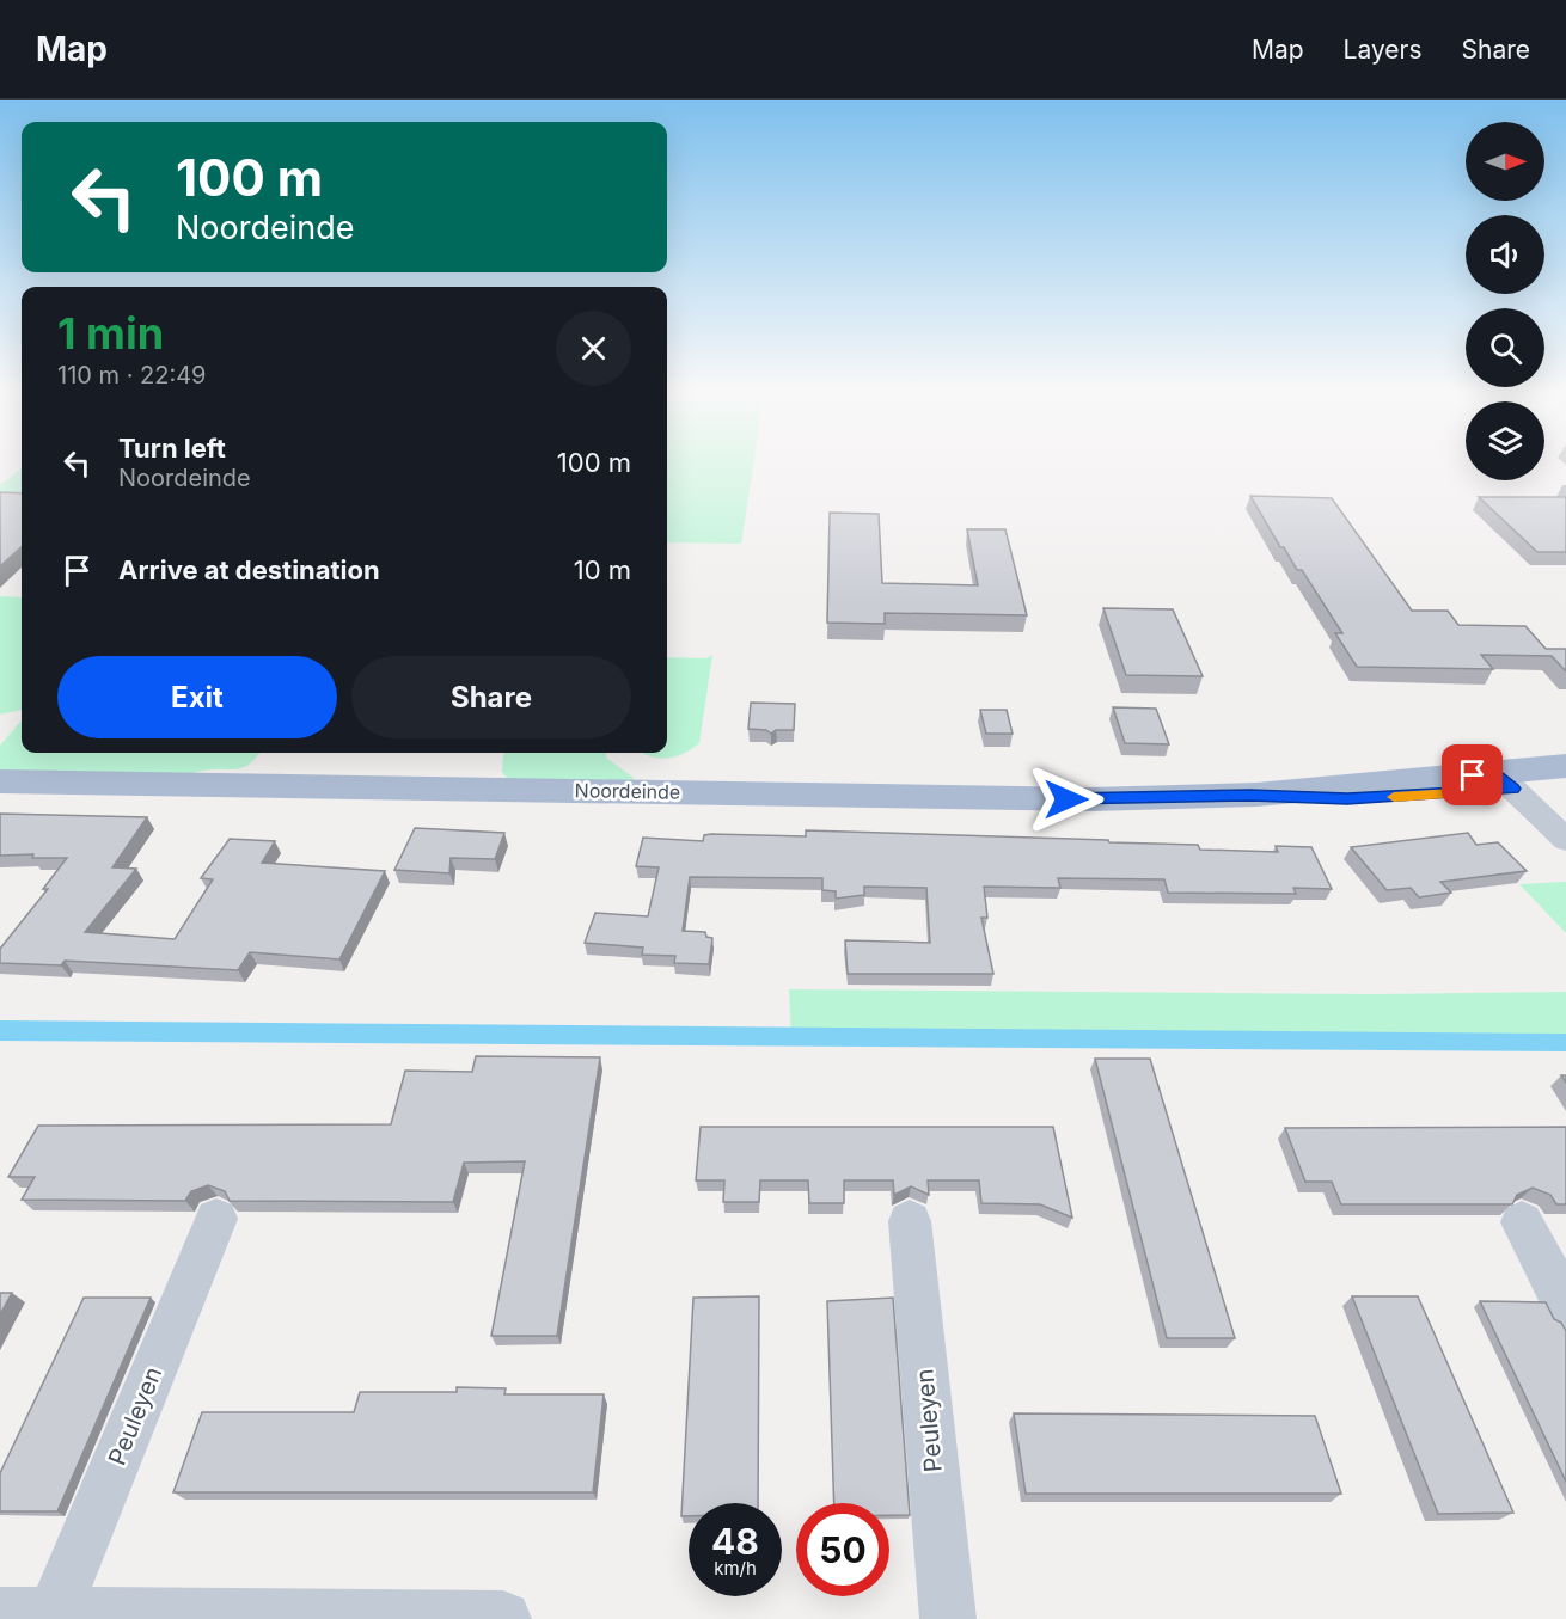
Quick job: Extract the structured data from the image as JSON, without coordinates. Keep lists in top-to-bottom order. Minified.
{"streets":{"main road":["Noordeinde"],"street":["Peuleyen"]},"north":"right","page":{"header":"Map","nav":["Map","Layers","Share"],"turn":["100 m","Noordeinde"],"heading":["1 min","110 m · 22:49"],"list":[{"name":"Turn left","note":"Noordeinde","value":"100 m"},{"name":"Arrive at destination","value":"10 m"}],"buttons":["Exit","Share"],"speed":"48 km/h","limit":"50"}}
